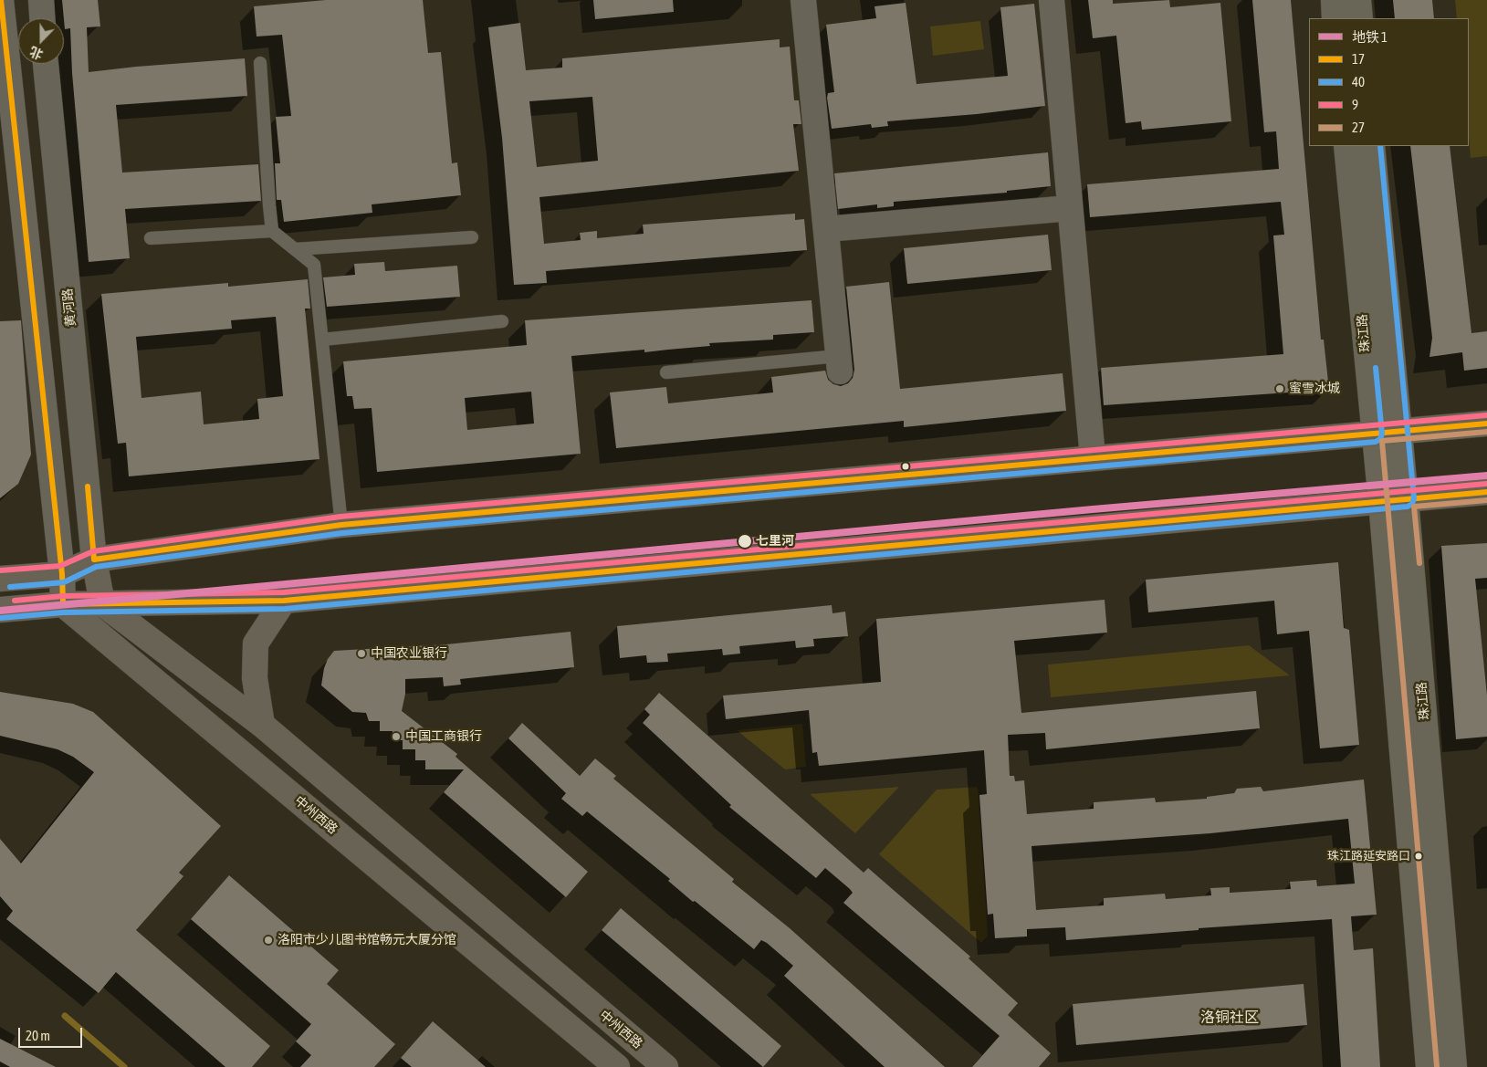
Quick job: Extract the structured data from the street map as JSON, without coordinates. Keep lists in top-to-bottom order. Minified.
{"streets":{"main road":["珠江路","中州西路"],"street":["黄河路"]},"districts":["洛铜社区"],"places":["蜜雪冰城","七里河","中国农业银行","中国工商银行","珠江路延安路口","洛阳市少儿图书馆畅元大厦分馆"],"lines":["transit line 17","transit line 40","transit line 9","transit line 27","metro line 1"],"legend":["地铁 1","17","40","9","27"],"scale_bar":"20 m","north":"bottom"}
